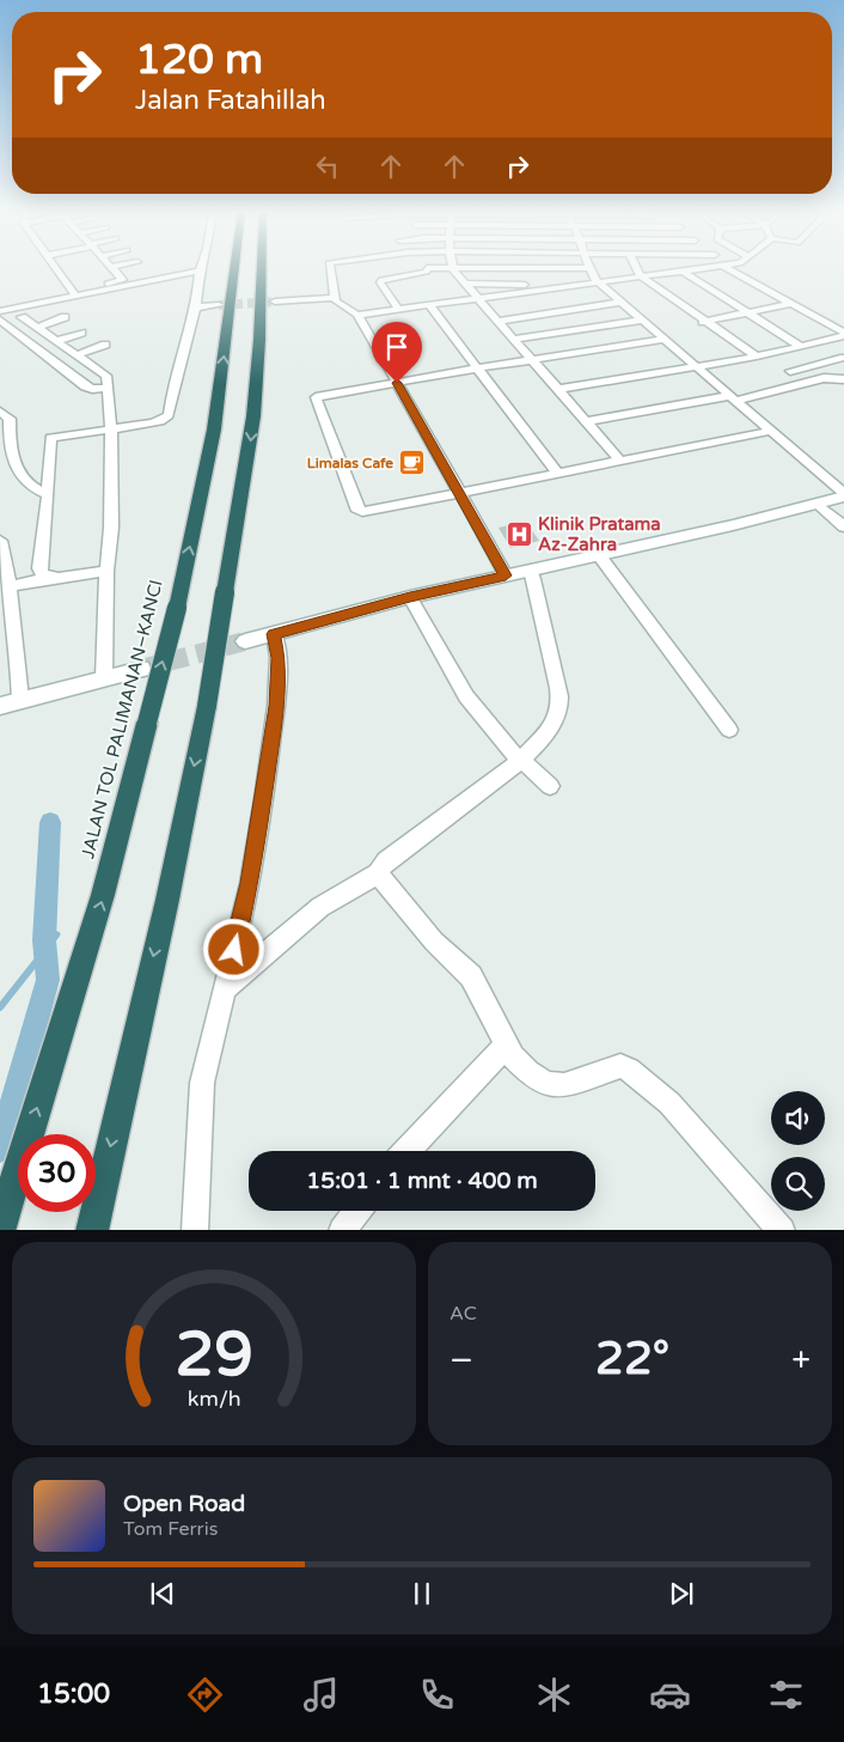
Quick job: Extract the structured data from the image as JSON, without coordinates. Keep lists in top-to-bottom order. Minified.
{"streets":{"highway":["JALAN TOL PALIMANAN–KANCI"]},"places":{"cafe":["Limalas Cafe"],"hospital":["Klinik Pratama Az-Zahra"]},"page":{"turn":["120 m","Jalan Fatahillah"],"limit":"30","trip":"15:01 · 1 mnt · 400 m","tile":"AC","heat":["−","22°","+"],"song":["Open Road","Tom Ferris"],"tabs":"15:00","gauge":["29","km/h"]}}
